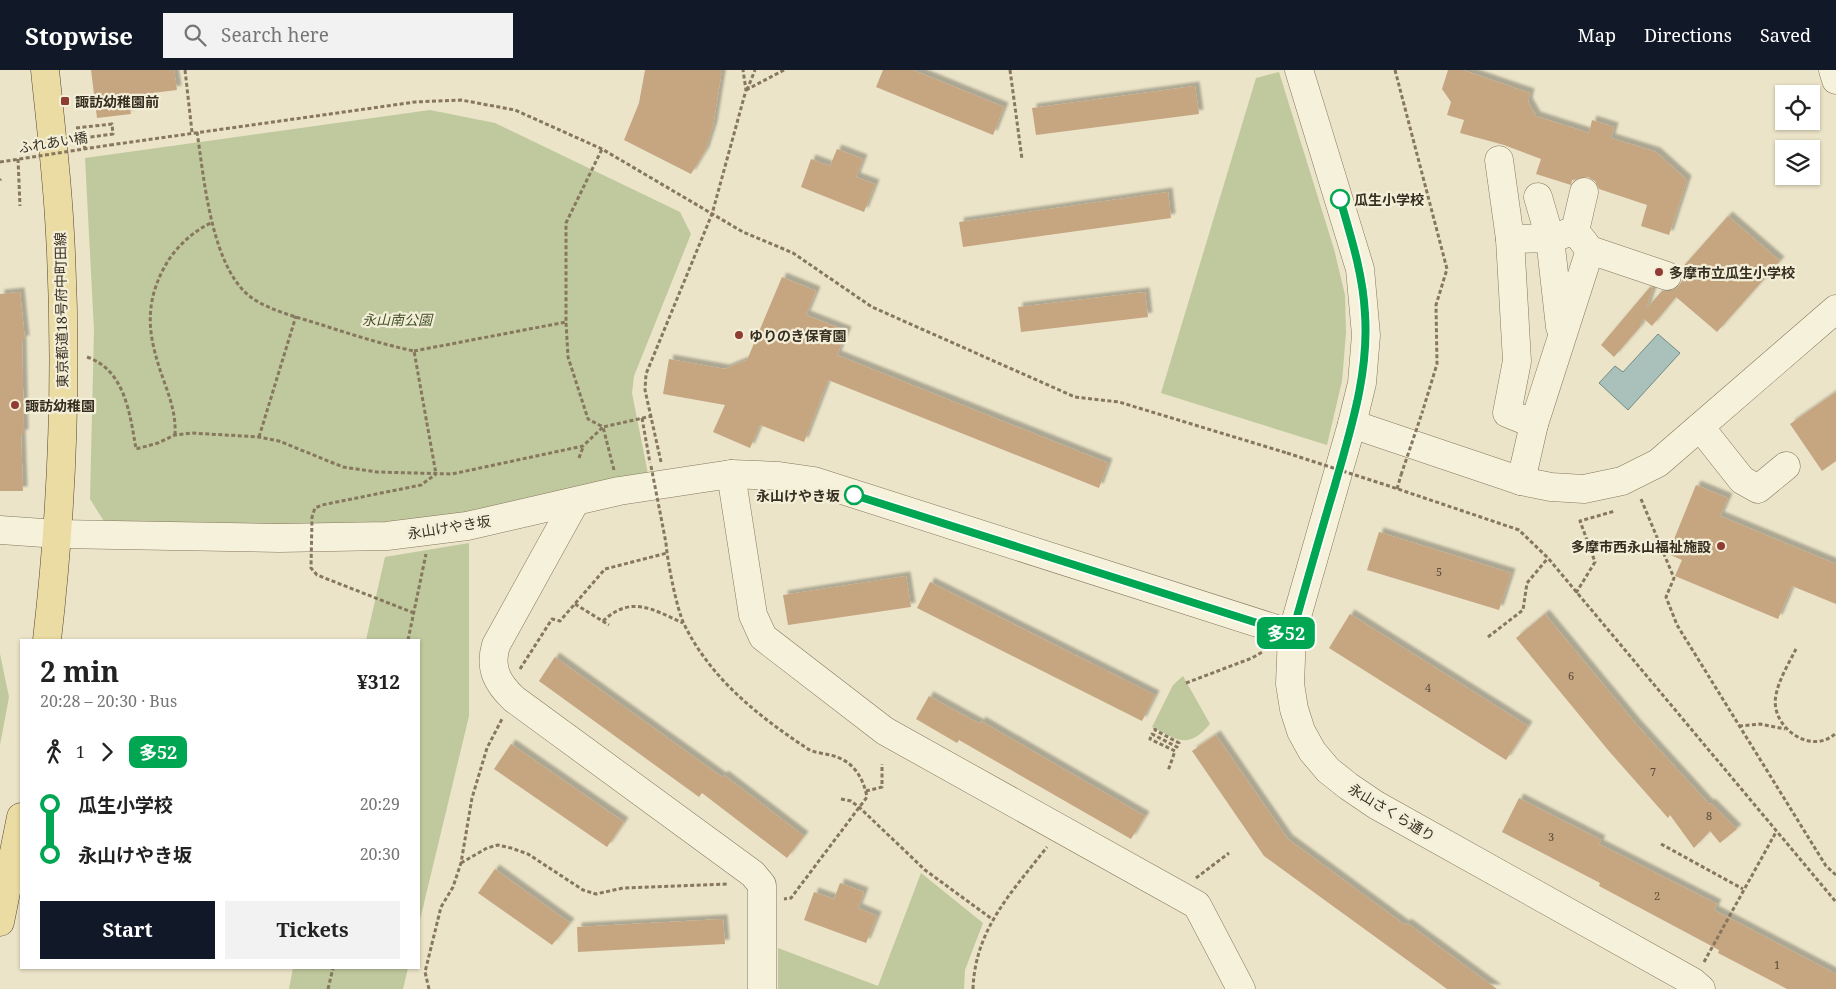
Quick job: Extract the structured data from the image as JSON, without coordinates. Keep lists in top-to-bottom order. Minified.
{"streets":{"main road":["東京都道18号府中町田線"],"street":["永山けやき坂","永山さくら通り"],"path":["ふれあい橋"]},"crossings":[["東京都道18号府中町田線","永山けやき坂"],["永山けやき坂","永山さくら通り"]],"parks":["永山南公園"],"places":{"transit":["諏訪幼稚園前"],"other":["瓜生小学校","多摩市立瓜生小学校","ゆりのき保育園","諏訪幼稚園","永山けやき坂","多摩市西永山福祉施設"]},"lines":["bus line 多52"],"house_numbers":["5","6","4","7","8","3","2","1"],"page":{"header":"Stopwise","search":"Search here","nav":["Map","Directions","Saved"],"on_map":"多52","heading":["2 min","20:28 – 20:30 · Bus","¥312"],"legs":["1","多52"],"list":[{"name":"瓜生小学校","value":"20:29"},{"name":"永山けやき坂","value":"20:30"}],"buttons":["Start","Tickets"]}}
